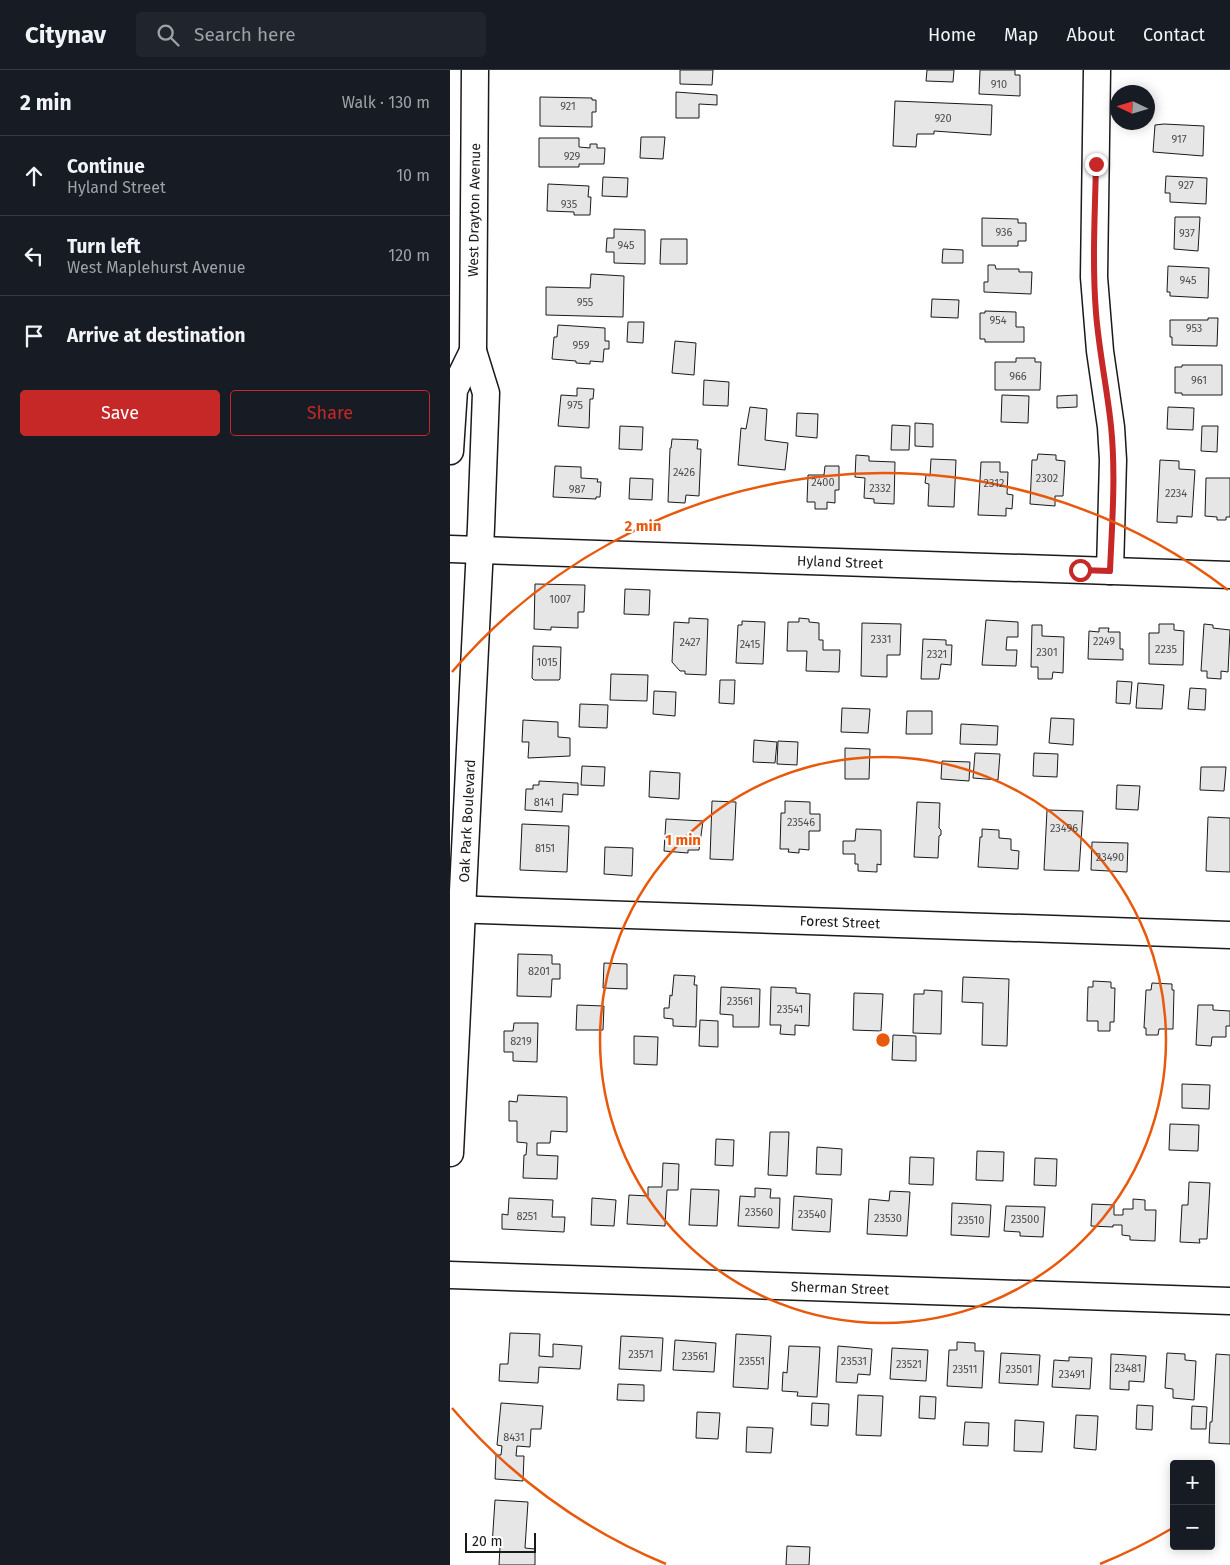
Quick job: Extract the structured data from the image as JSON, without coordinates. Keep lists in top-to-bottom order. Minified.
{"streets":{"street":["West Drayton Avenue","Hyland Street","Oak Park Boulevard","Forest Street","Sherman Street"]},"crossings":[["West Drayton Avenue","Hyland Street"],["West Drayton Avenue","Oak Park Boulevard"],["Hyland Street","Oak Park Boulevard"],["Oak Park Boulevard","Forest Street"]],"house_numbers":["910","921","920","917","929","927","935","936","937","945","945","955","954","953","959","966","961","975","2426","2302","2400","2312","2332","987","2234","1007","2331","2249","2427","2415","2235","2301","2321","1015","8141","23546","23496","8151","23490","8201","23561","23541","8219","23560","23540","8251","23530","23500","23510","23571","23561","23551","23531","23521","23481","23511","23501","23491","8431"],"scale_bar":"20 m","north":"left","page":{"header":"Citynav","search":"Search here","nav":["Home","Map","About","Contact"],"heading":["2 min","Walk · 130 m"],"list":[["Continue","Hyland Street","10 m"],["Turn left","West Maplehurst Avenue","120 m"],"Arrive at destination"],"buttons":["Save","Share"],"map_buttons":["+","−"],"scale":"20 m"},"rings":["2 min","1 min"]}
